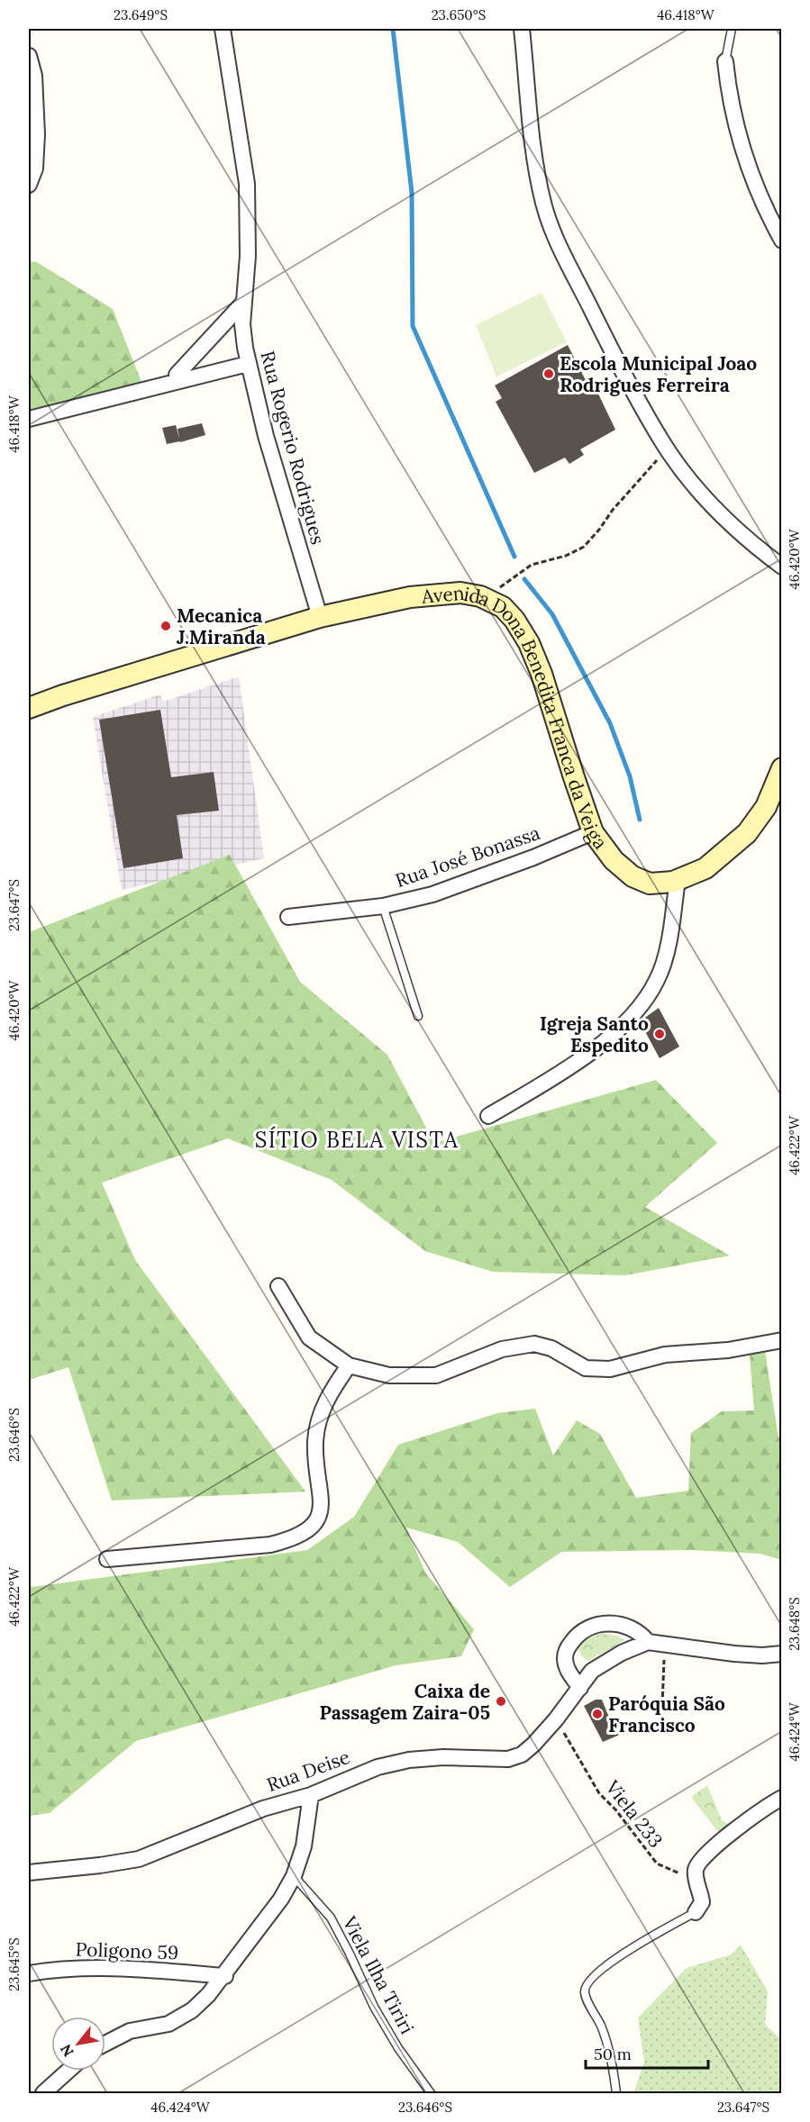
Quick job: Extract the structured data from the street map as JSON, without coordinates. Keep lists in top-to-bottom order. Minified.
{"streets":{"main road":["Avenida Dona Benedita Franca da Veiga"],"street":["Rua Rogerio Rodrigues","Rua José Bonassa","Rua Deise","Poligono 59"],"lane":["Viela Ilha Tiriri"],"path":["Viela 233"]},"crossings":[["Rua Rogerio Rodrigues","Avenida Dona Benedita Franca da Veiga"],["Avenida Dona Benedita Franca da Veiga","Rua José Bonassa"],["Rua Deise","Viela 233"]],"districts":["SÍTIO BELA VISTA"],"places":["Escola Municipal Joao Rodrigues Ferreira","Mecanica J.Miranda","Igreja Santo Espedito","Caixa de Passagem Zaira-05","Paróquia São Francisco"],"scale_bar":"50 m","north":"bottom left","coordinates":["23.649°S","23.650°S","46.418°W","46.420°W","23.647°S","46.422°W","23.646°S","23.648°S","46.424°W","23.645°S"]}
